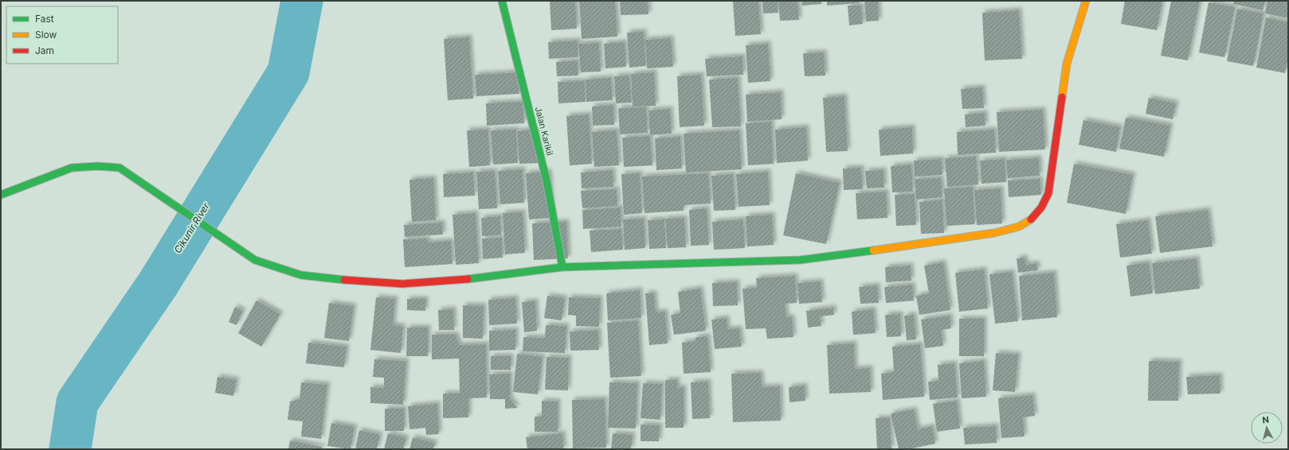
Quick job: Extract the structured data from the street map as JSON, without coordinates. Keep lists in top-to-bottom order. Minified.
{"streets":{"street":["Jalan Karikil"]},"water":["Cikunir River"],"legend":["Fast","Slow","Jam"],"north":"top"}
